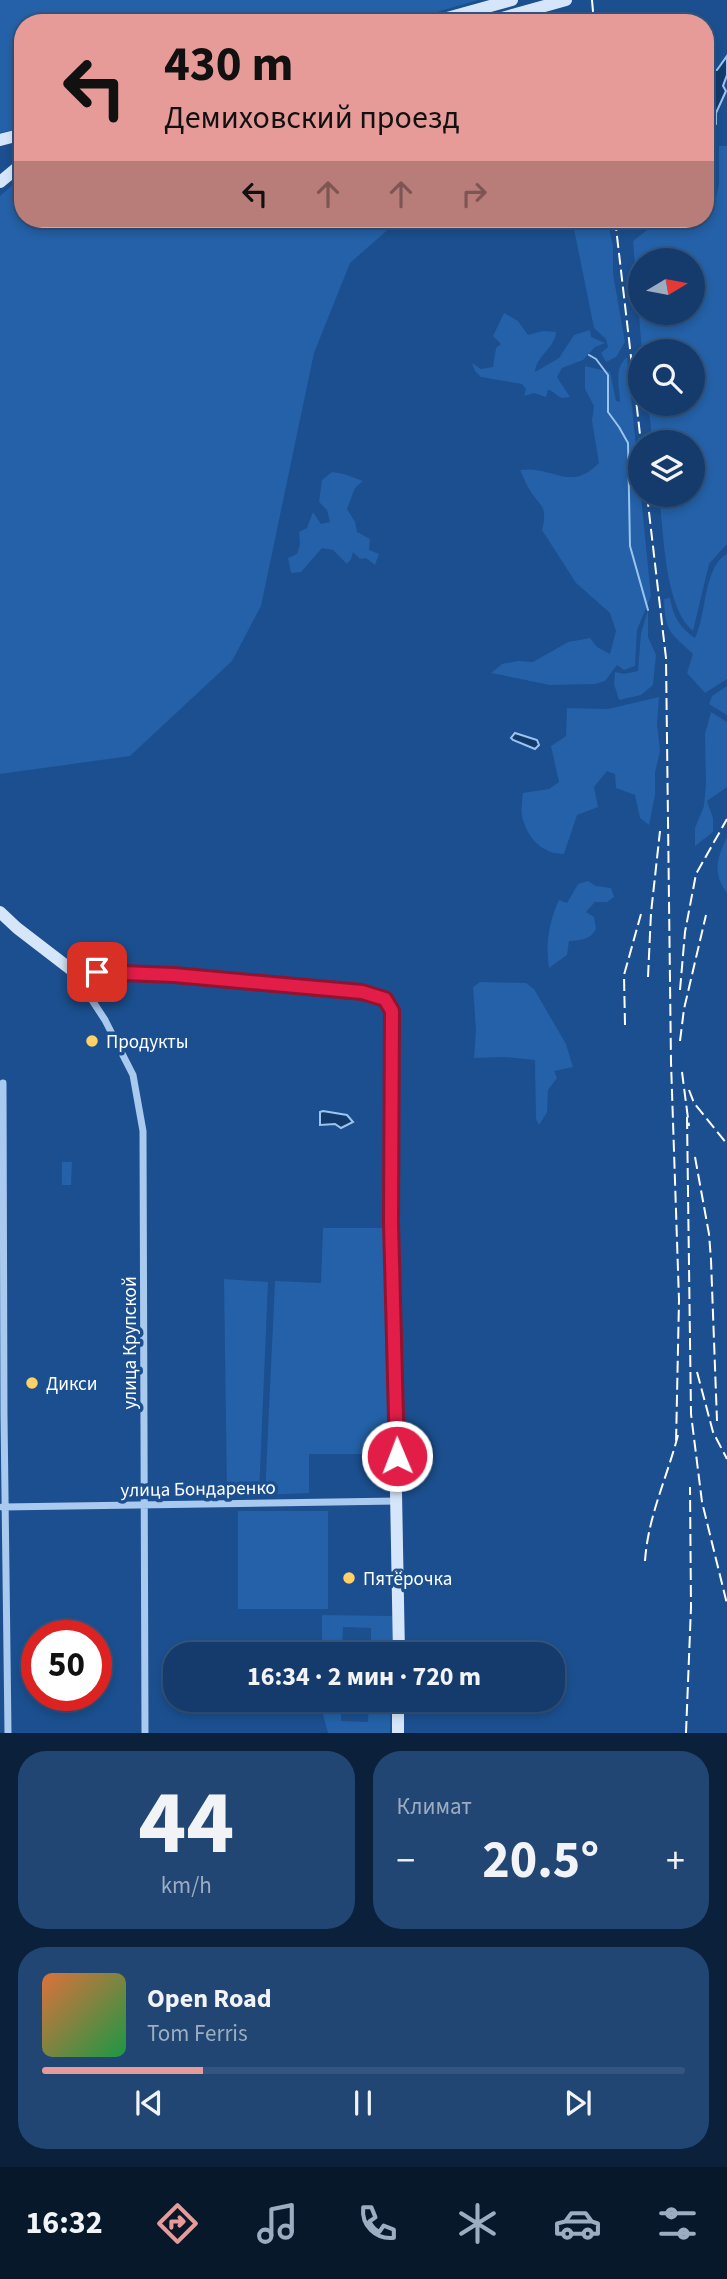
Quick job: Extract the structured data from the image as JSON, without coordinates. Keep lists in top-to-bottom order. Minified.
{"streets":{"street":["улица Крупской","улица Бондаренко"]},"crossings":[["улица Крупской","улица Бондаренко"]],"places":["Продукты","Дикси","Пятёрочка"],"north":"right","page":{"turn":["430 m","Демиховский проезд"],"limit":"50","trip":"16:34 · 2 мин · 720 m","tile":[["44","km/h"],"Климат"],"heat":["−","20.5°","+"],"song":["Open Road","Tom Ferris"],"tabs":"16:32"}}
